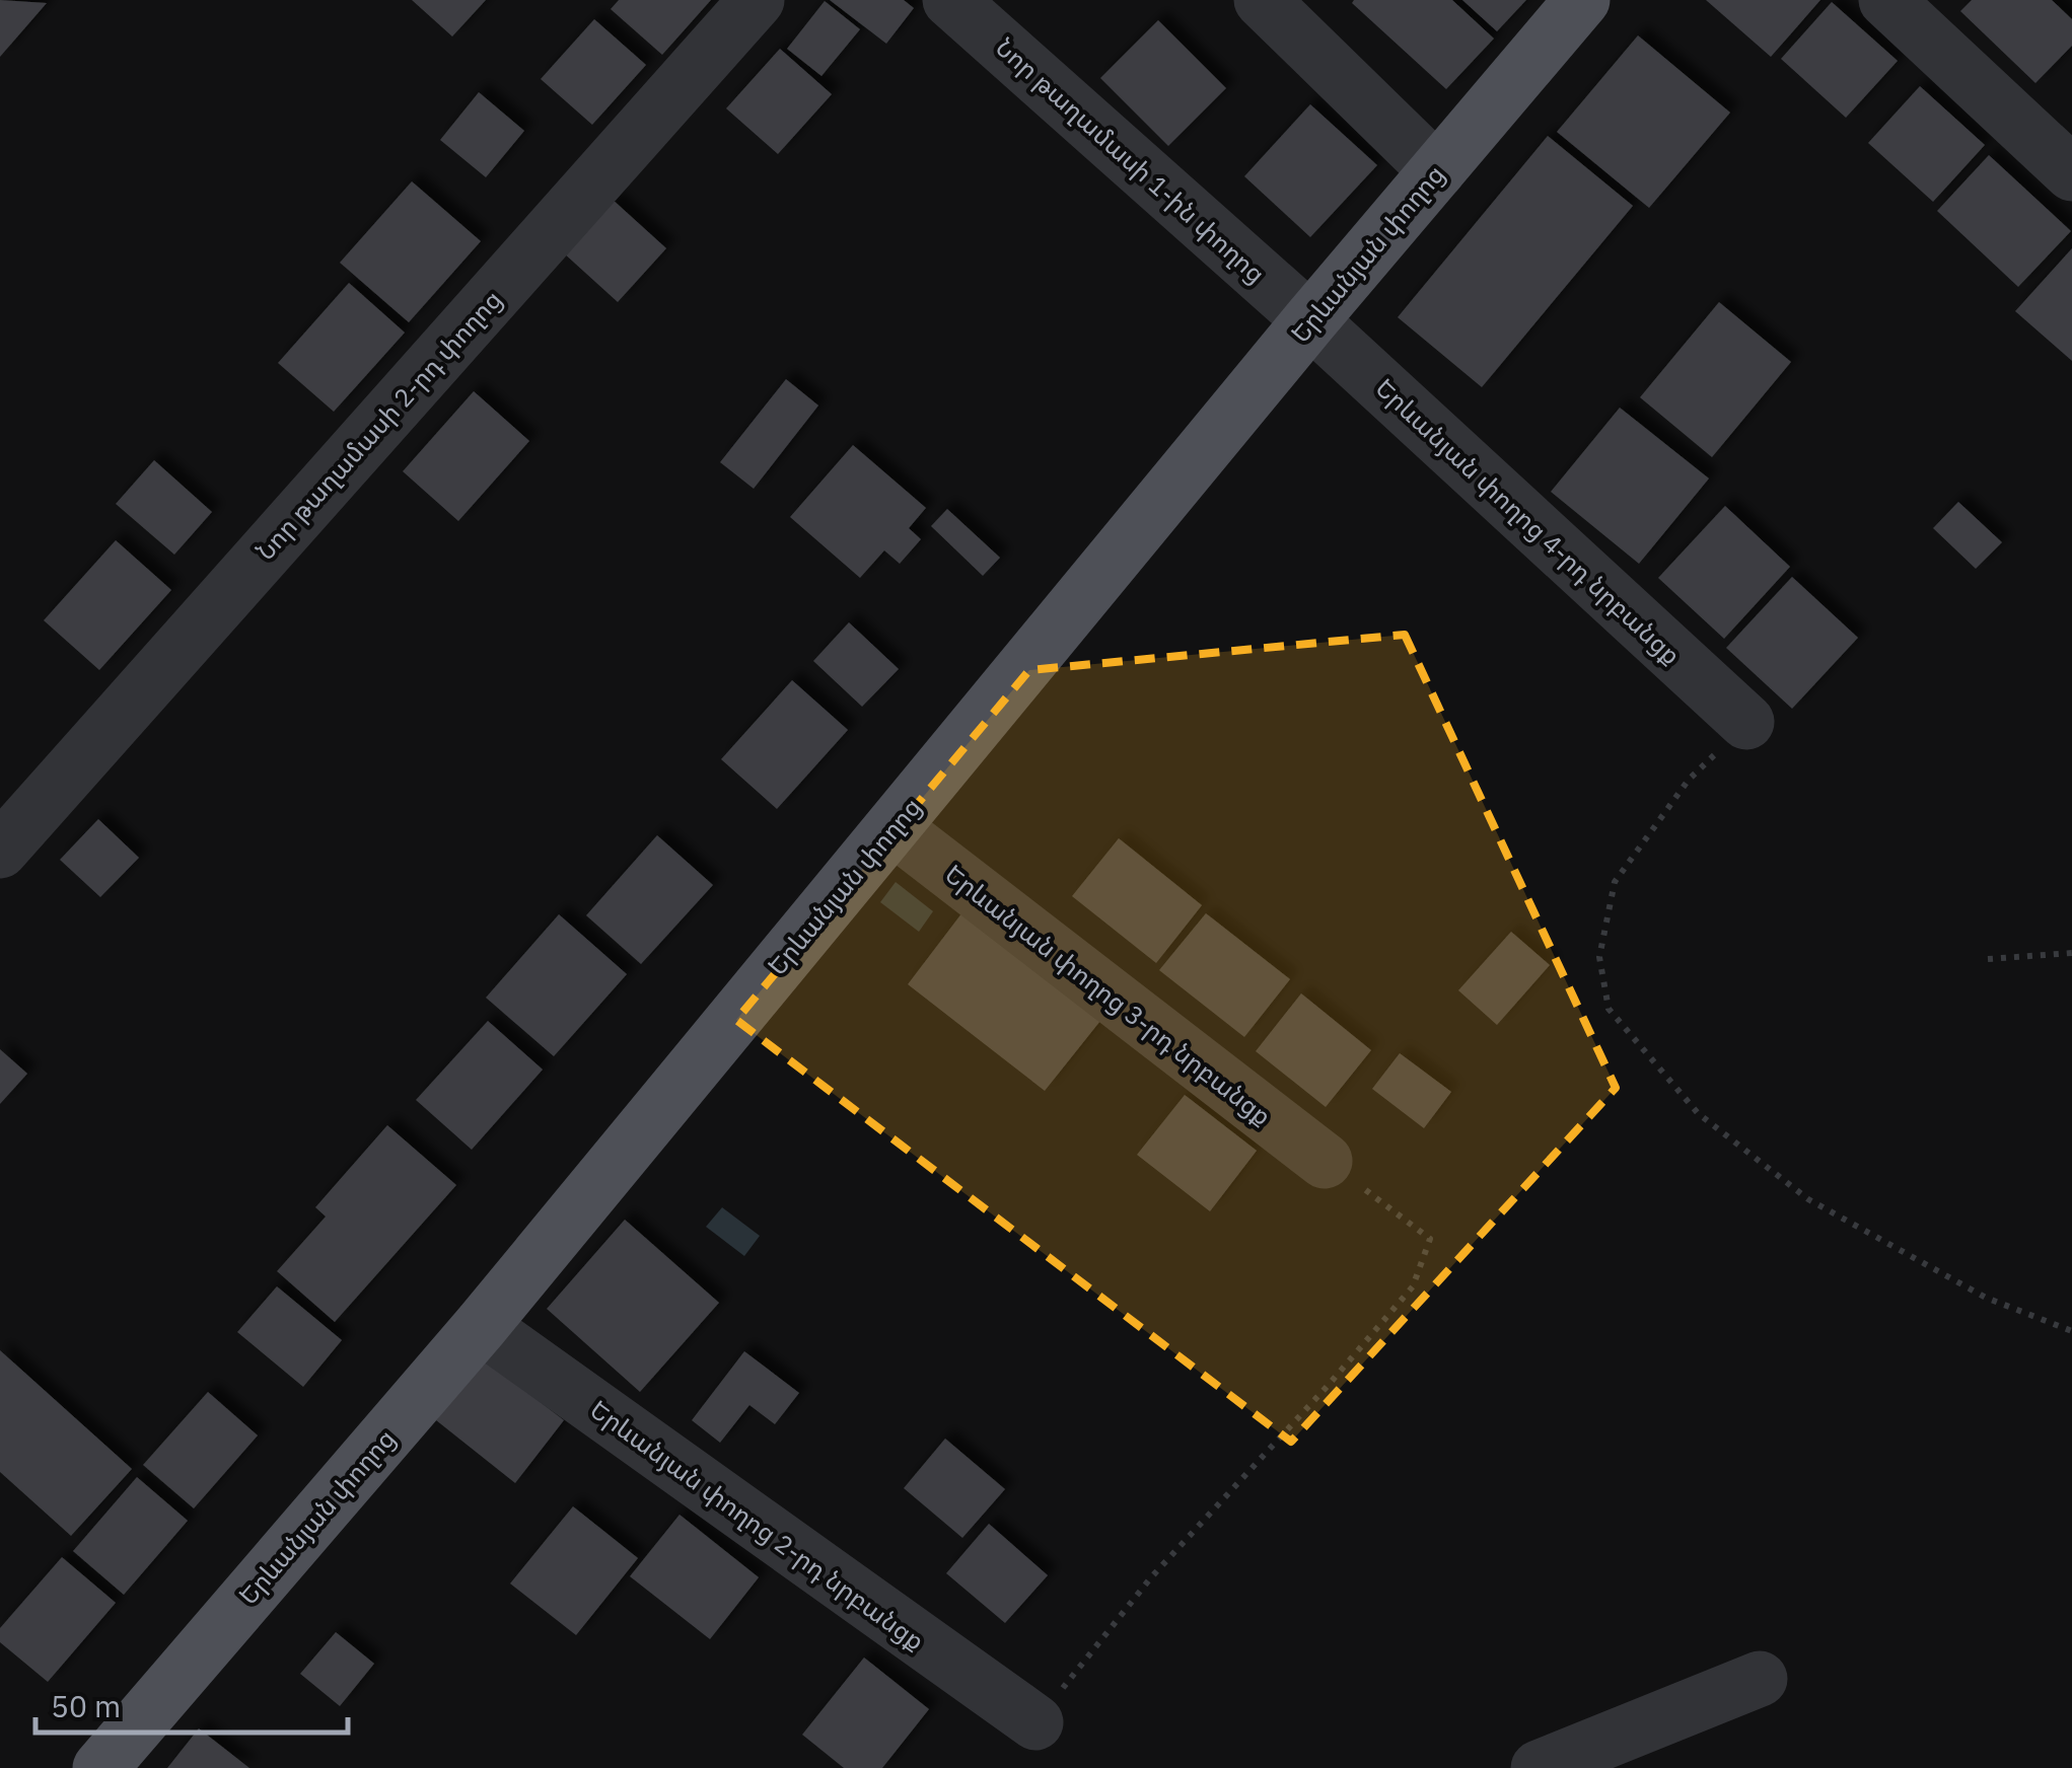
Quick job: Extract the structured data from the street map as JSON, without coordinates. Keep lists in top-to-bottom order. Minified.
{"streets":{"main road":["Երևանյան փողոց"],"street":["Նոր թաղամասի 1-ին փողոց","Նոր թաղամասի 2-րդ փողոց","Երևանյան փողոց 4-րդ նրբանցք","Երևանյան փողոց 3-րդ նրբանցք","Երևանյան փողոց 2-րդ նրբանցք"]},"crossings":[["Նոր թաղամասի 1-ին փողոց","Երևանյան փողոց"],["Նոր թաղամասի 1-ին փողոց","Երևանյան փողոց 4-րդ նրբանցք"],["Երևանյան փողոց","Երևանյան փողոց 4-րդ նրբանցք"],["Երևանյան փողոց","Երևանյան փողոց 3-րդ նրբանցք"],["Երևանյան փողոց","Երևանյան փողոց 2-րդ նրբանցք"]],"scale_bar":"50 m"}
